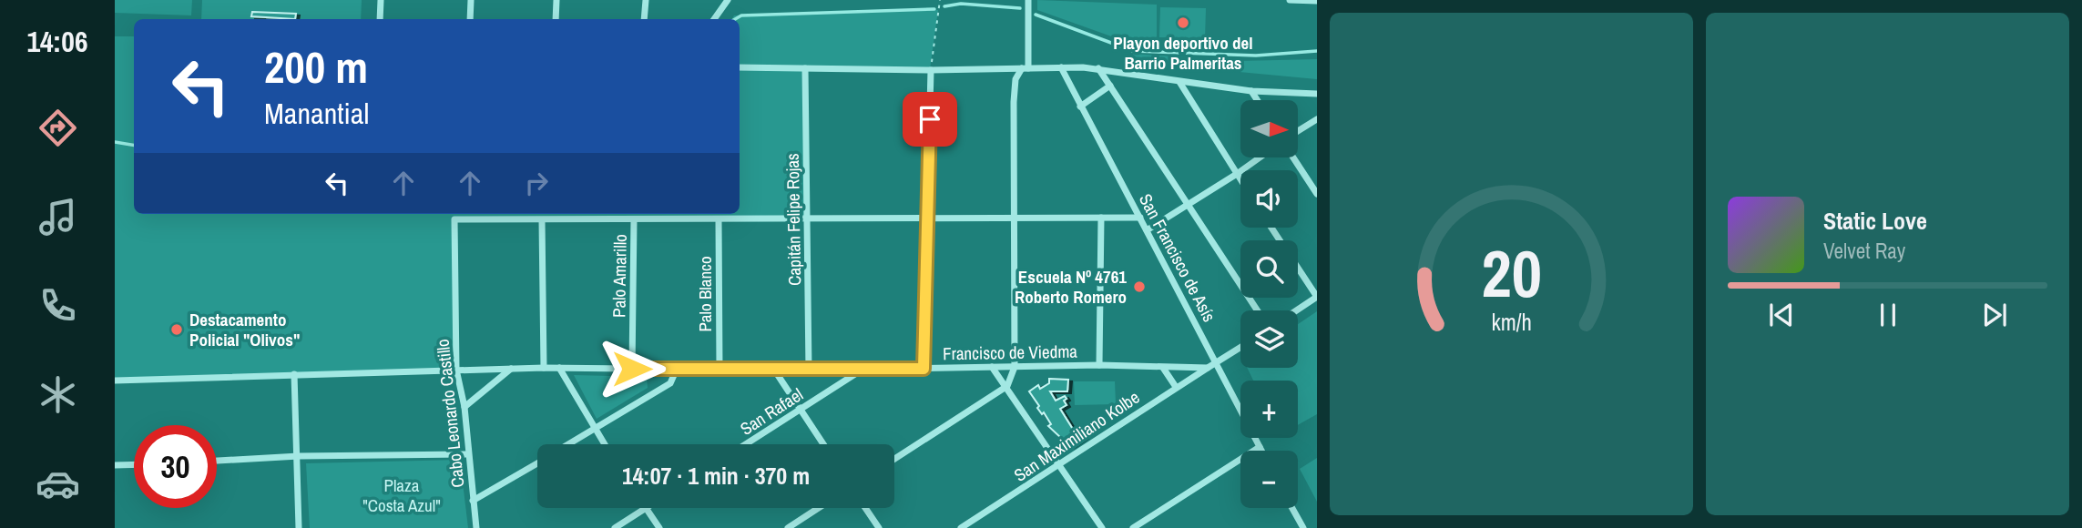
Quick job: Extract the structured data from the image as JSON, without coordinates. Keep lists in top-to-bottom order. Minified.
{"streets":{"street":["Capitán Felipe Rojas","San Francisco de Asís","Palo Amarillo","Palo Blanco","Francisco de Viedma","San Rafael","Cabo Leonardo Castillo","San Maximiliano Kolbe"]},"crossings":[["Capitán Felipe Rojas","Francisco de Viedma"],["San Francisco de Asís","Francisco de Viedma"],["Palo Amarillo","Francisco de Viedma"],["Palo Blanco","Francisco de Viedma"],["Francisco de Viedma","San Rafael"],["Francisco de Viedma","Cabo Leonardo Castillo"],["Francisco de Viedma","San Maximiliano Kolbe"]],"parks":["Plaza \"Costa Azul\""],"places":["Playon deportivo del Barrio Palmeritas","Escuela Nº 4761 Roberto Romero","Destacamento Policial \"Olivos\""],"north":"right","page":{"tabs":"14:06","turn":["200 m","Manantial"],"map_buttons":["+","−"],"song":["Static Love","Velvet Ray"],"limit":"30","trip":"14:07 · 1 min · 370 m","gauge":["20","km/h"]}}
